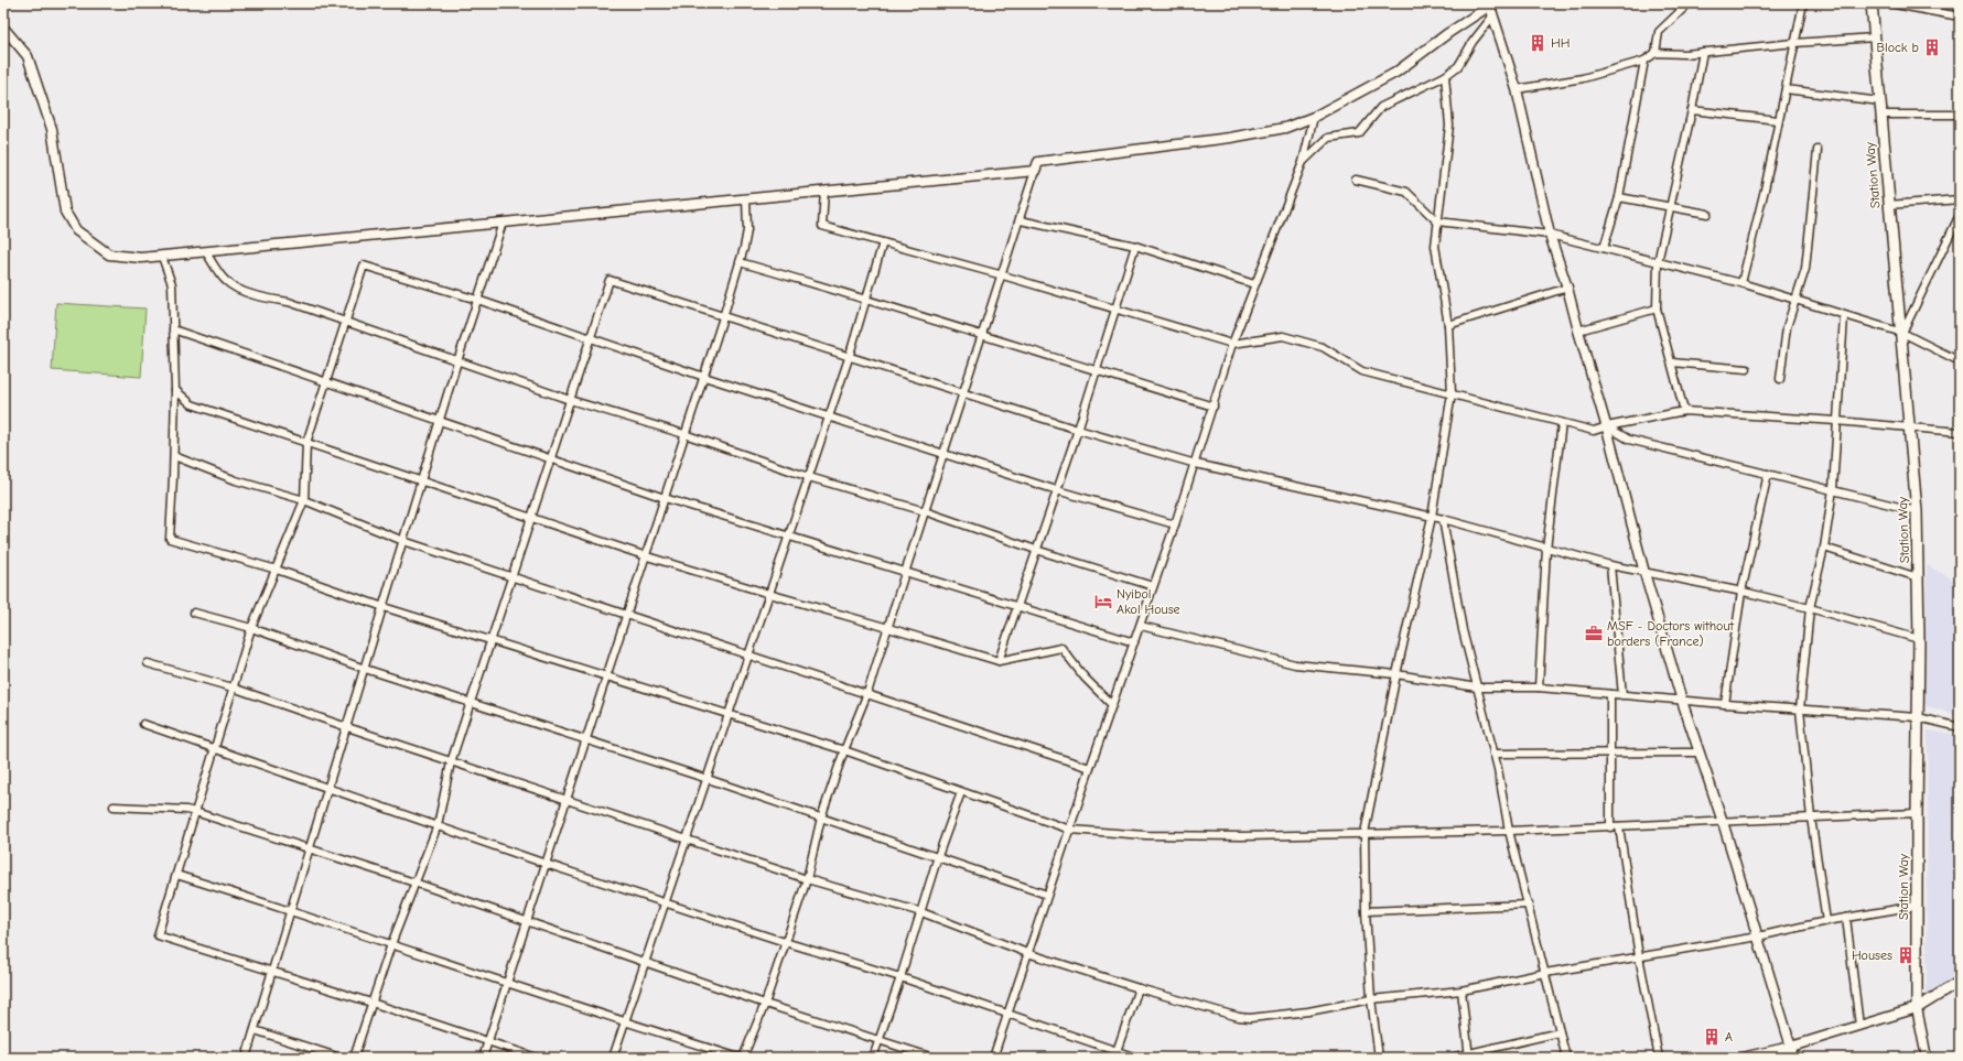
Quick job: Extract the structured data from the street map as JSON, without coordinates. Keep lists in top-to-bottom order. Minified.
{"streets":{"main road":["Station Way"]},"places":{"building":["HH","Block b","Houses","A"],"hotel":["Nyibol Akol House"],"office":["MSF - Doctors without borders (France)"]}}
